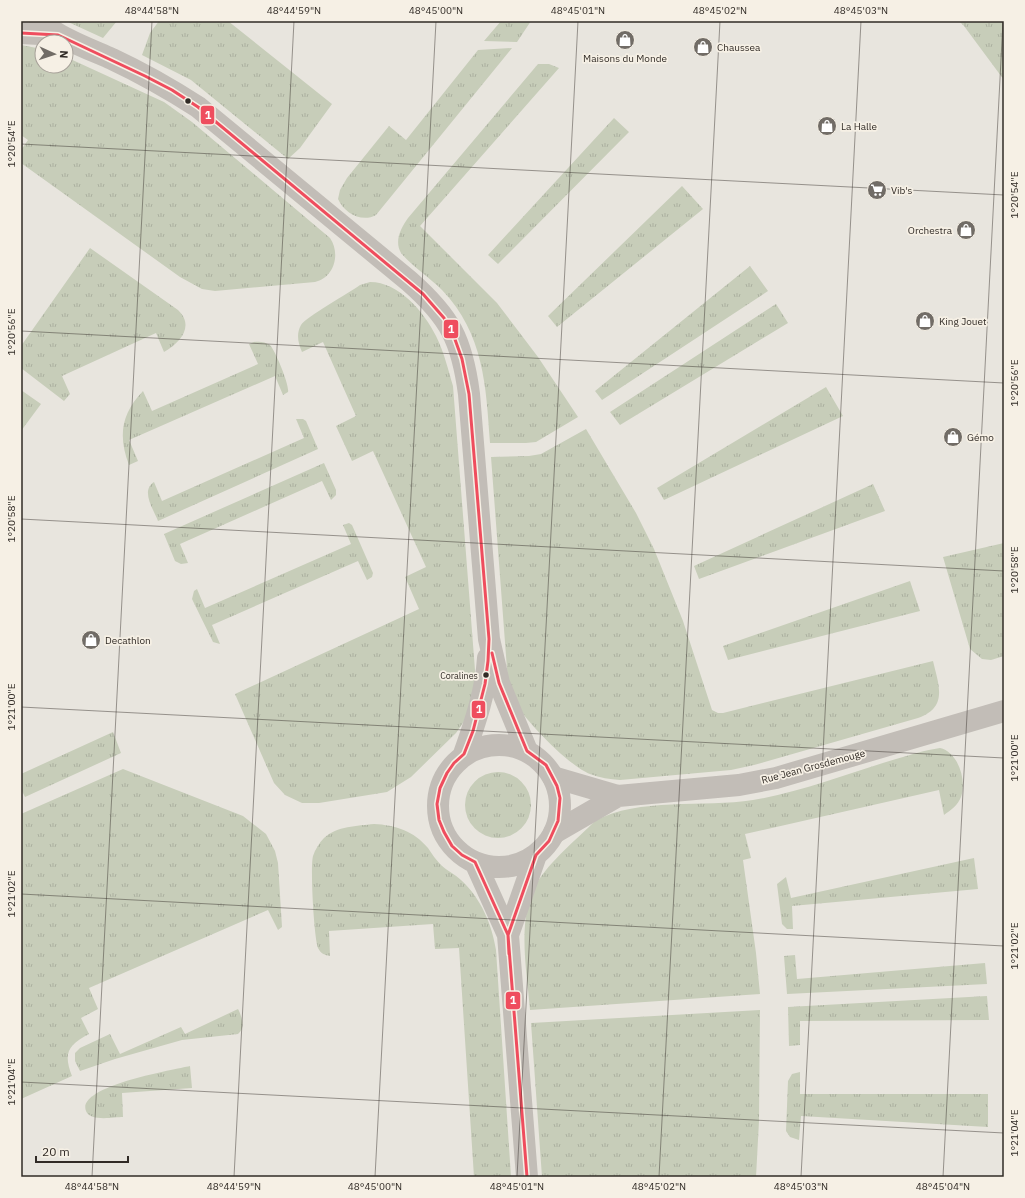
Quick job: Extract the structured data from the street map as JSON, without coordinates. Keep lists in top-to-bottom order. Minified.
{"streets":{"street":["Rue Jean Grosdemouge"]},"places":{"shop":["Maisons du Monde","Chaussea","La Halle","Orchestra","King Jouet","Gémo","Decathlon"],"supermarket":["Vib's"],"other":["Coralines"]},"lines":["transit line 1"],"scale_bar":"20 m","north":"right","coordinates":["48°44'58\"N","48°44'59\"N","48°45'00\"N","48°45'01\"N","48°45'02\"N","48°45'03\"N","1°20'54\"E","1°20'56\"E","1°20'58\"E","1°21'00\"E","1°21'02\"E","1°21'04\"E","48°45'04\"N"]}
